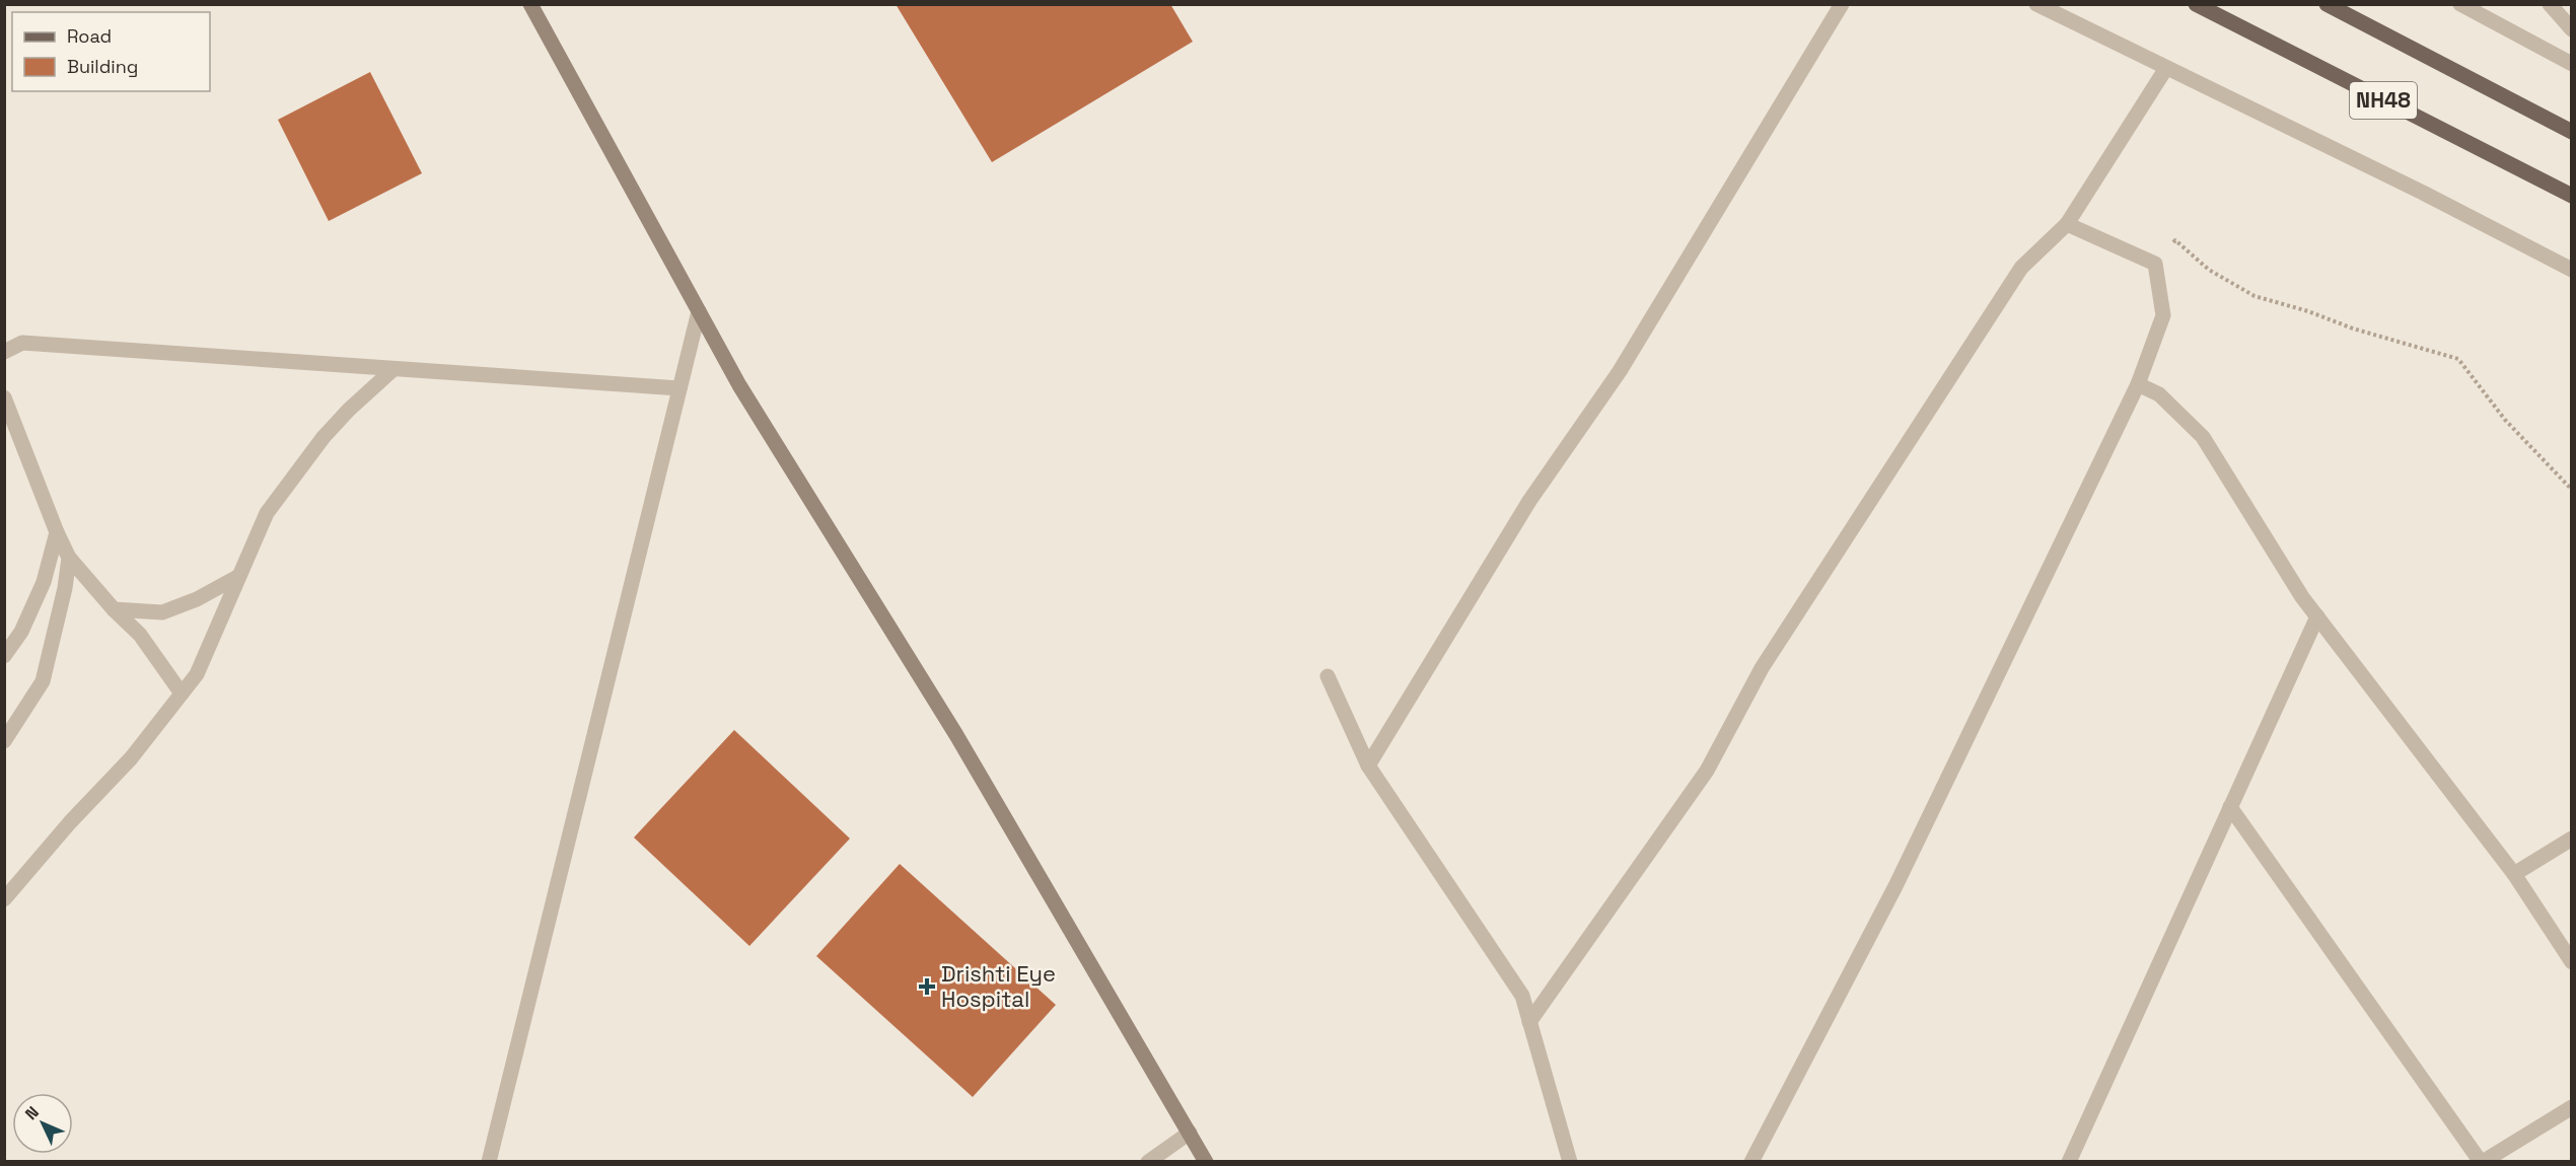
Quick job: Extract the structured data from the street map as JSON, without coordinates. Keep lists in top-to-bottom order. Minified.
{"streets":{"main road":["NH48"]},"places":{"health":["Drishti Eye Hospital"]},"legend":["Road","Building"],"north":"top left"}
